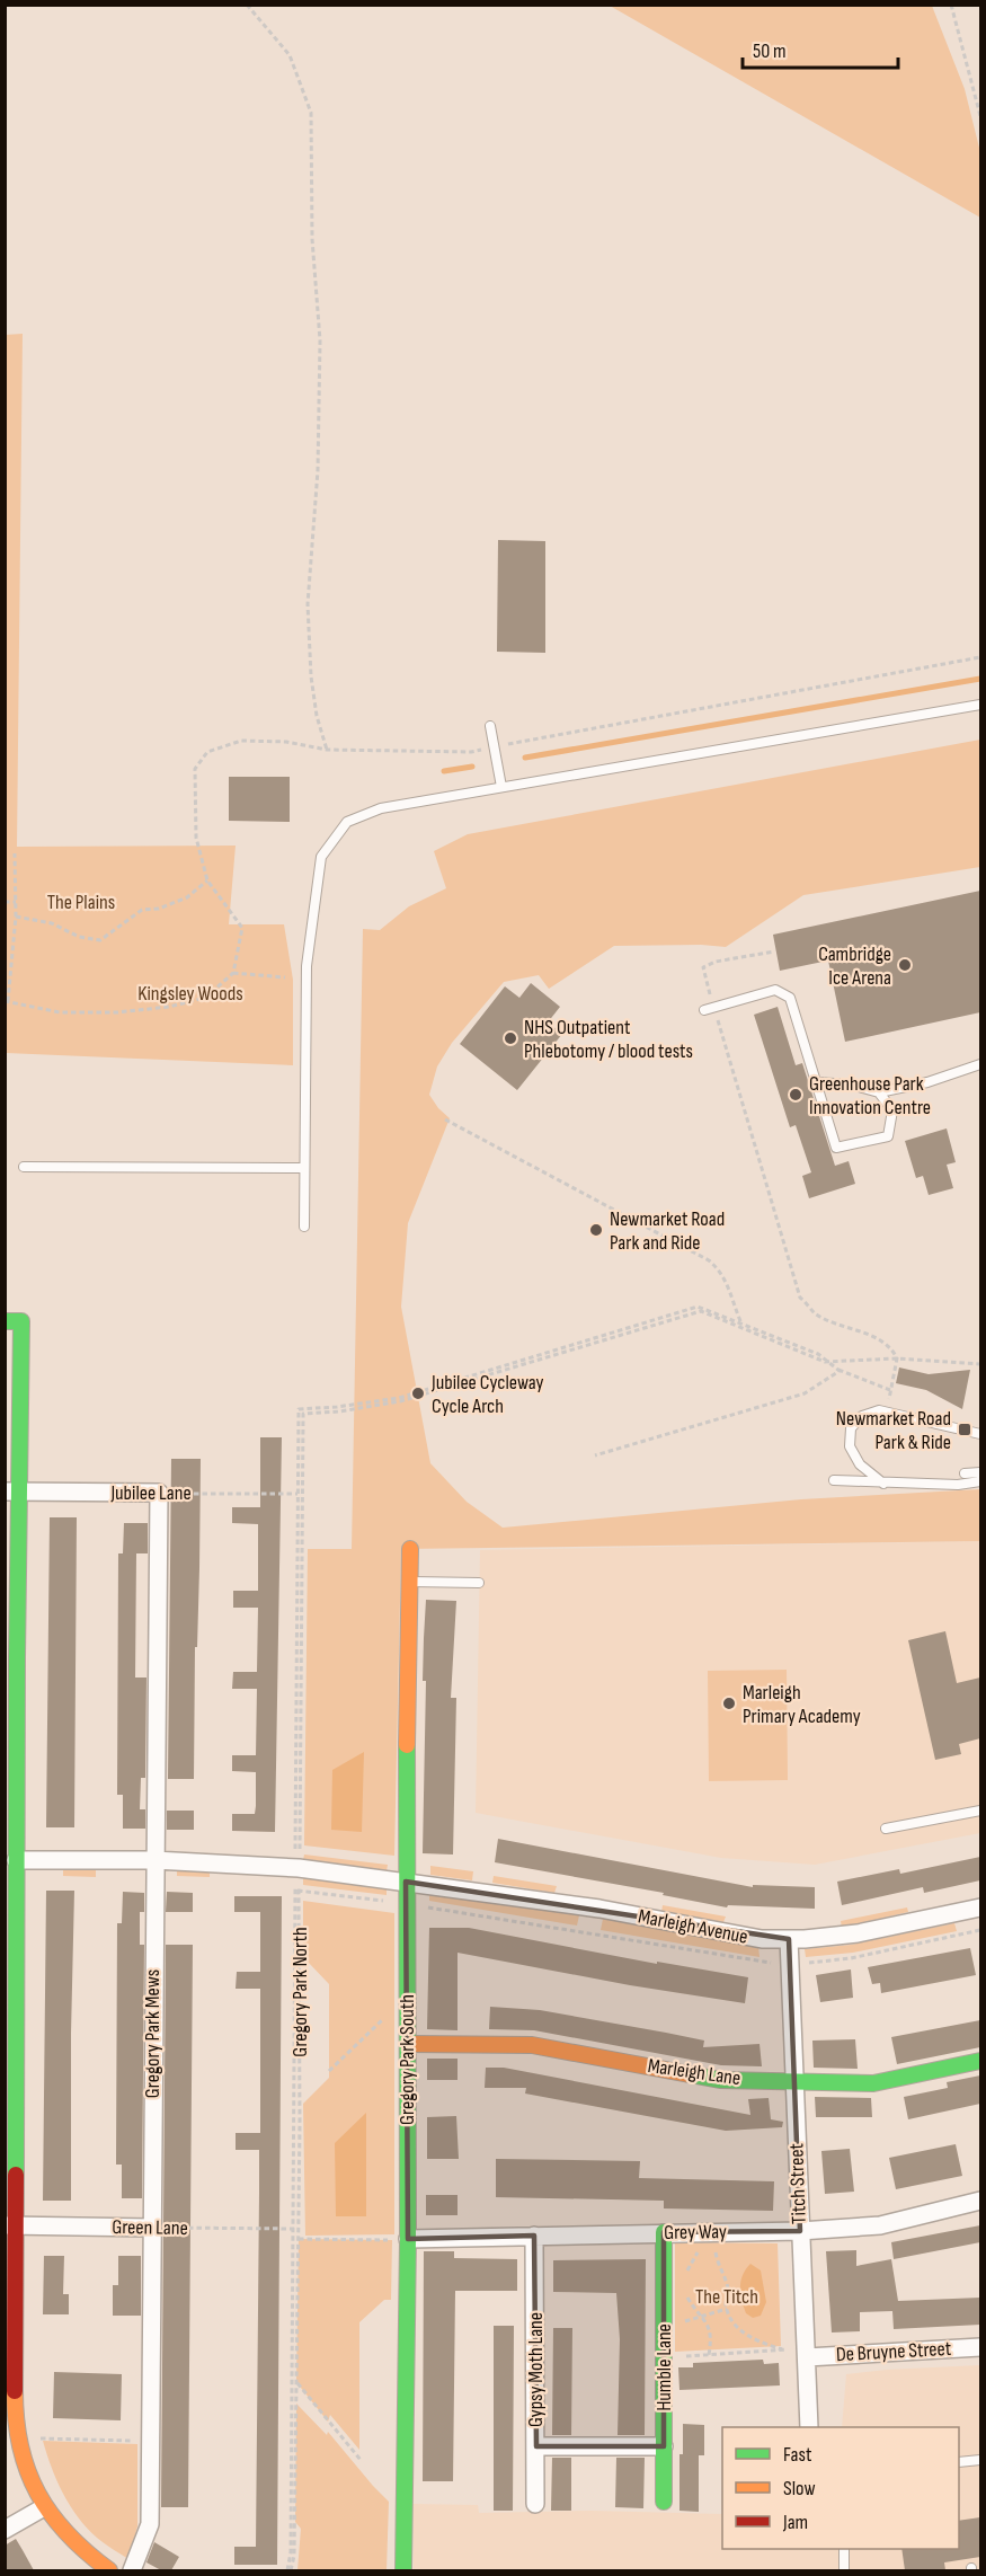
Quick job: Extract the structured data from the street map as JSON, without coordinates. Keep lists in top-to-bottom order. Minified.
{"streets":{"street":["Jubilee Lane","Marleigh Avenue","Gregory Park Mews","Gregory Park South","Marleigh Lane","Titch Street","Green Lane","Grey Way","De Bruyne Street","Humble Lane","Gypsy Moth Lane"],"path":["Gregory Park North"]},"crossings":[["Jubilee Lane","Gregory Park Mews"],["Marleigh Avenue","Gregory Park North"],["Marleigh Avenue","Gregory Park Mews"],["Marleigh Avenue","Gregory Park South"],["Marleigh Avenue","Titch Street"],["Gregory Park Mews","Green Lane"],["Gregory Park South","Marleigh Lane"],["Gregory Park South","Grey Way"],["Marleigh Lane","Titch Street"],["Titch Street","Grey Way"],["Titch Street","De Bruyne Street"],["Grey Way","Humble Lane"],["Grey Way","Gypsy Moth Lane"]],"parks":["The Plains","Kingsley Woods","The Titch"],"places":{"other":["Cambridge Ice Arena","NHS Outpatient Phlebotomy / blood tests","Greenhouse Park Innovation Centre","Newmarket Road Park and Ride","Jubilee Cycleway Cycle Arch","Marleigh Primary Academy"],"transit":["Newmarket Road Park & Ride"]},"legend":["Fast","Slow","Jam"],"scale_bar":"50 m"}
